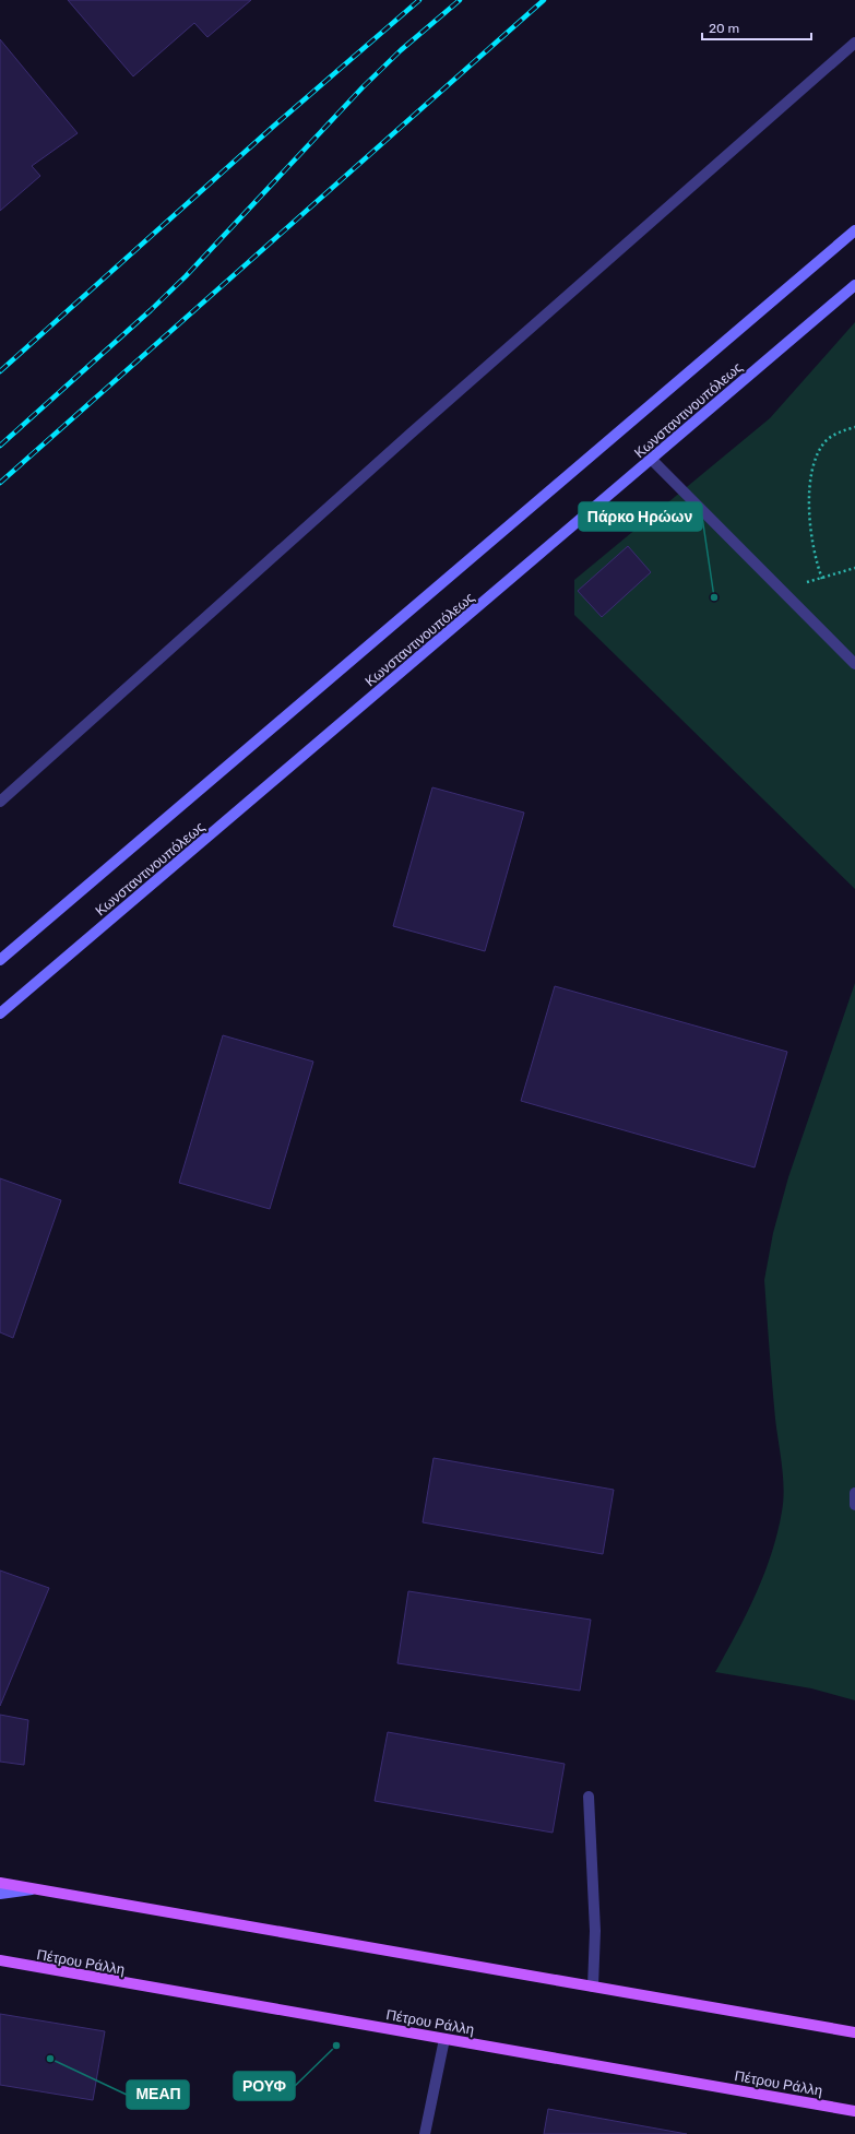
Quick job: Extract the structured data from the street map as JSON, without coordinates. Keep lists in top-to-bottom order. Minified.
{"streets":{"main road":["Κωνσταντινουπόλεως","Πέτρου Ράλλη"]},"places":["Πάρκο Ηρώων","ΡΟΥΦ","ΜΕΑΠ"],"scale_bar":"20 m"}
